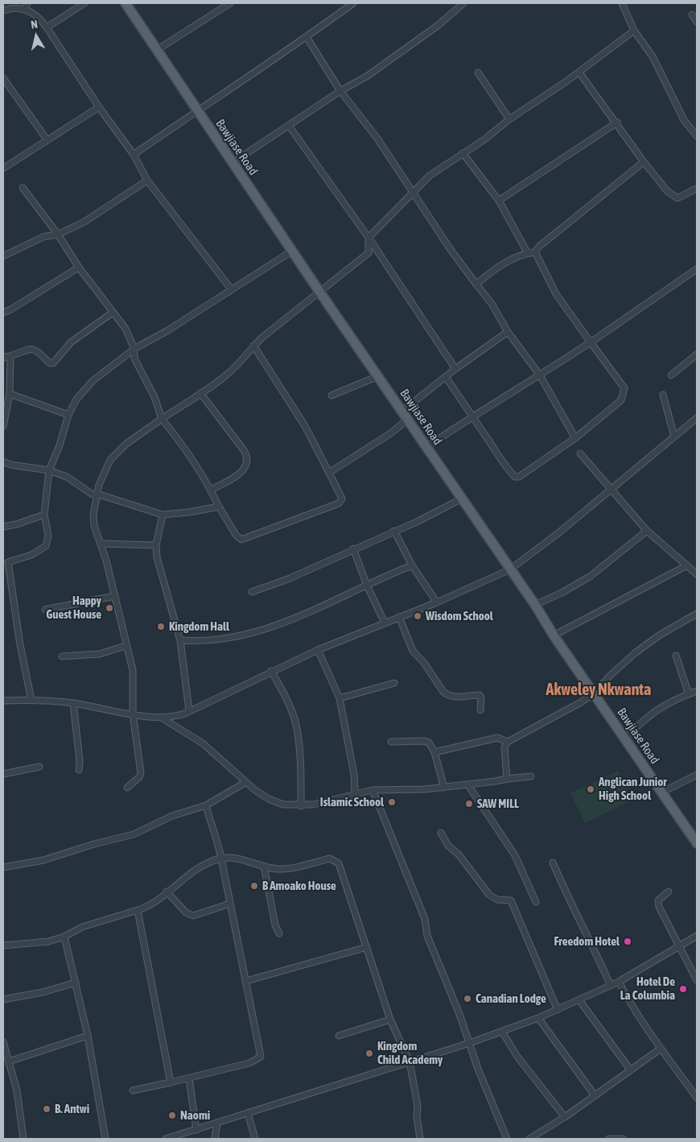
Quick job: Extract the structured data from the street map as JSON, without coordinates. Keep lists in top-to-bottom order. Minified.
{"streets":{"main road":["Bawjiase Road"]},"districts":["Akweley Nkwanta"],"places":["Happy Guest House","Wisdom School","Kingdom Hall","Anglican Junior High School","Islamic School","SAW MILL","B Amoako House","Freedom Hotel","Hotel De La Columbia","Canadian Lodge","Kingdom Child Academy","B. Antwi","Naomi"],"north":"top"}
